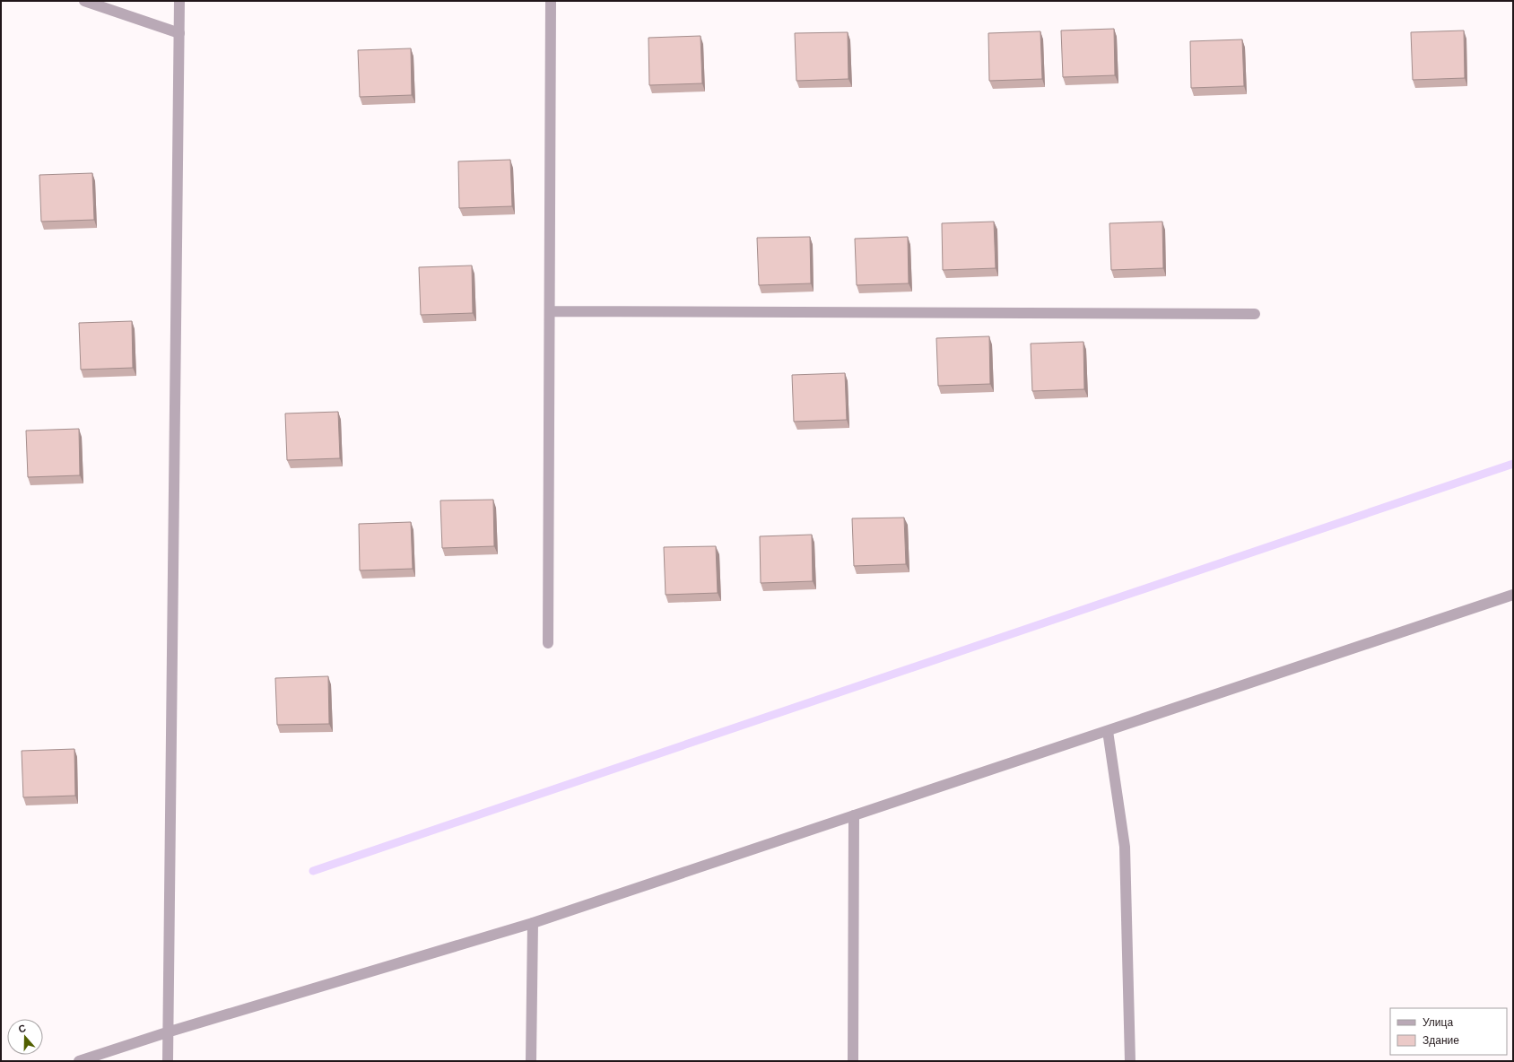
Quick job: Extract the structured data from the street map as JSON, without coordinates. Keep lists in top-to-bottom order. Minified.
{"legend":["Улица","Здание"],"north":"top"}
